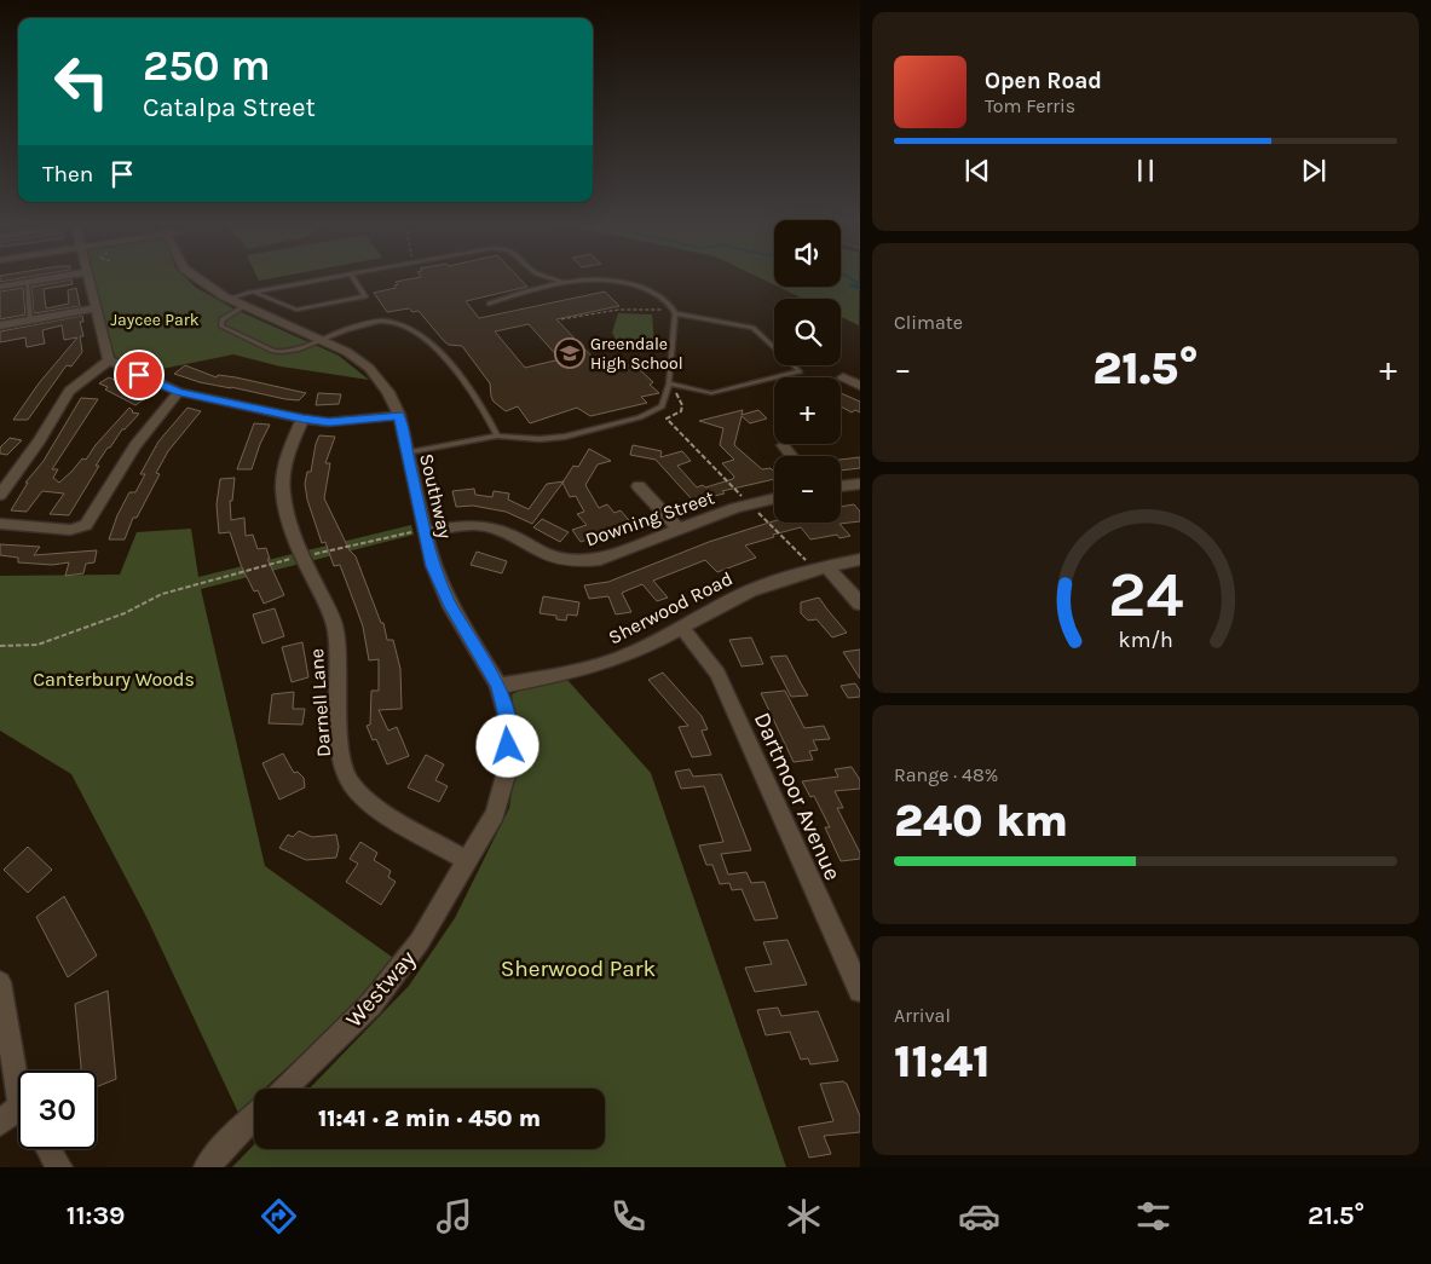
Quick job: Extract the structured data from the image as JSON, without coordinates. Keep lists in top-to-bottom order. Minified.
{"streets":{"street":["Southway","Downing Street","Sherwood Road","Darnell Lane","Dartmoor Avenue","Westway"]},"crossings":[["Southway","Downing Street"],["Southway","Sherwood Road"],["Southway","Darnell Lane"],["Southway","Westway"],["Sherwood Road","Dartmoor Avenue"],["Darnell Lane","Westway"]],"parks":["Jaycee Park","Canterbury Woods","Sherwood Park"],"places":{"school or university":["Greendale High School"]},"page":{"turn":["250 m","Catalpa Street"],"song":["Open Road","Tom Ferris"],"then":"Then","map_buttons":["+","−"],"tile":["Climate",["Range · 48%","240 km"],["Arrival","11:41"]],"heat":["−","21.5°","+"],"limit":"30","trip":"11:41 · 2 min · 450 m","tabs":["11:39","21.5°"],"gauge":["24","km/h"]}}
